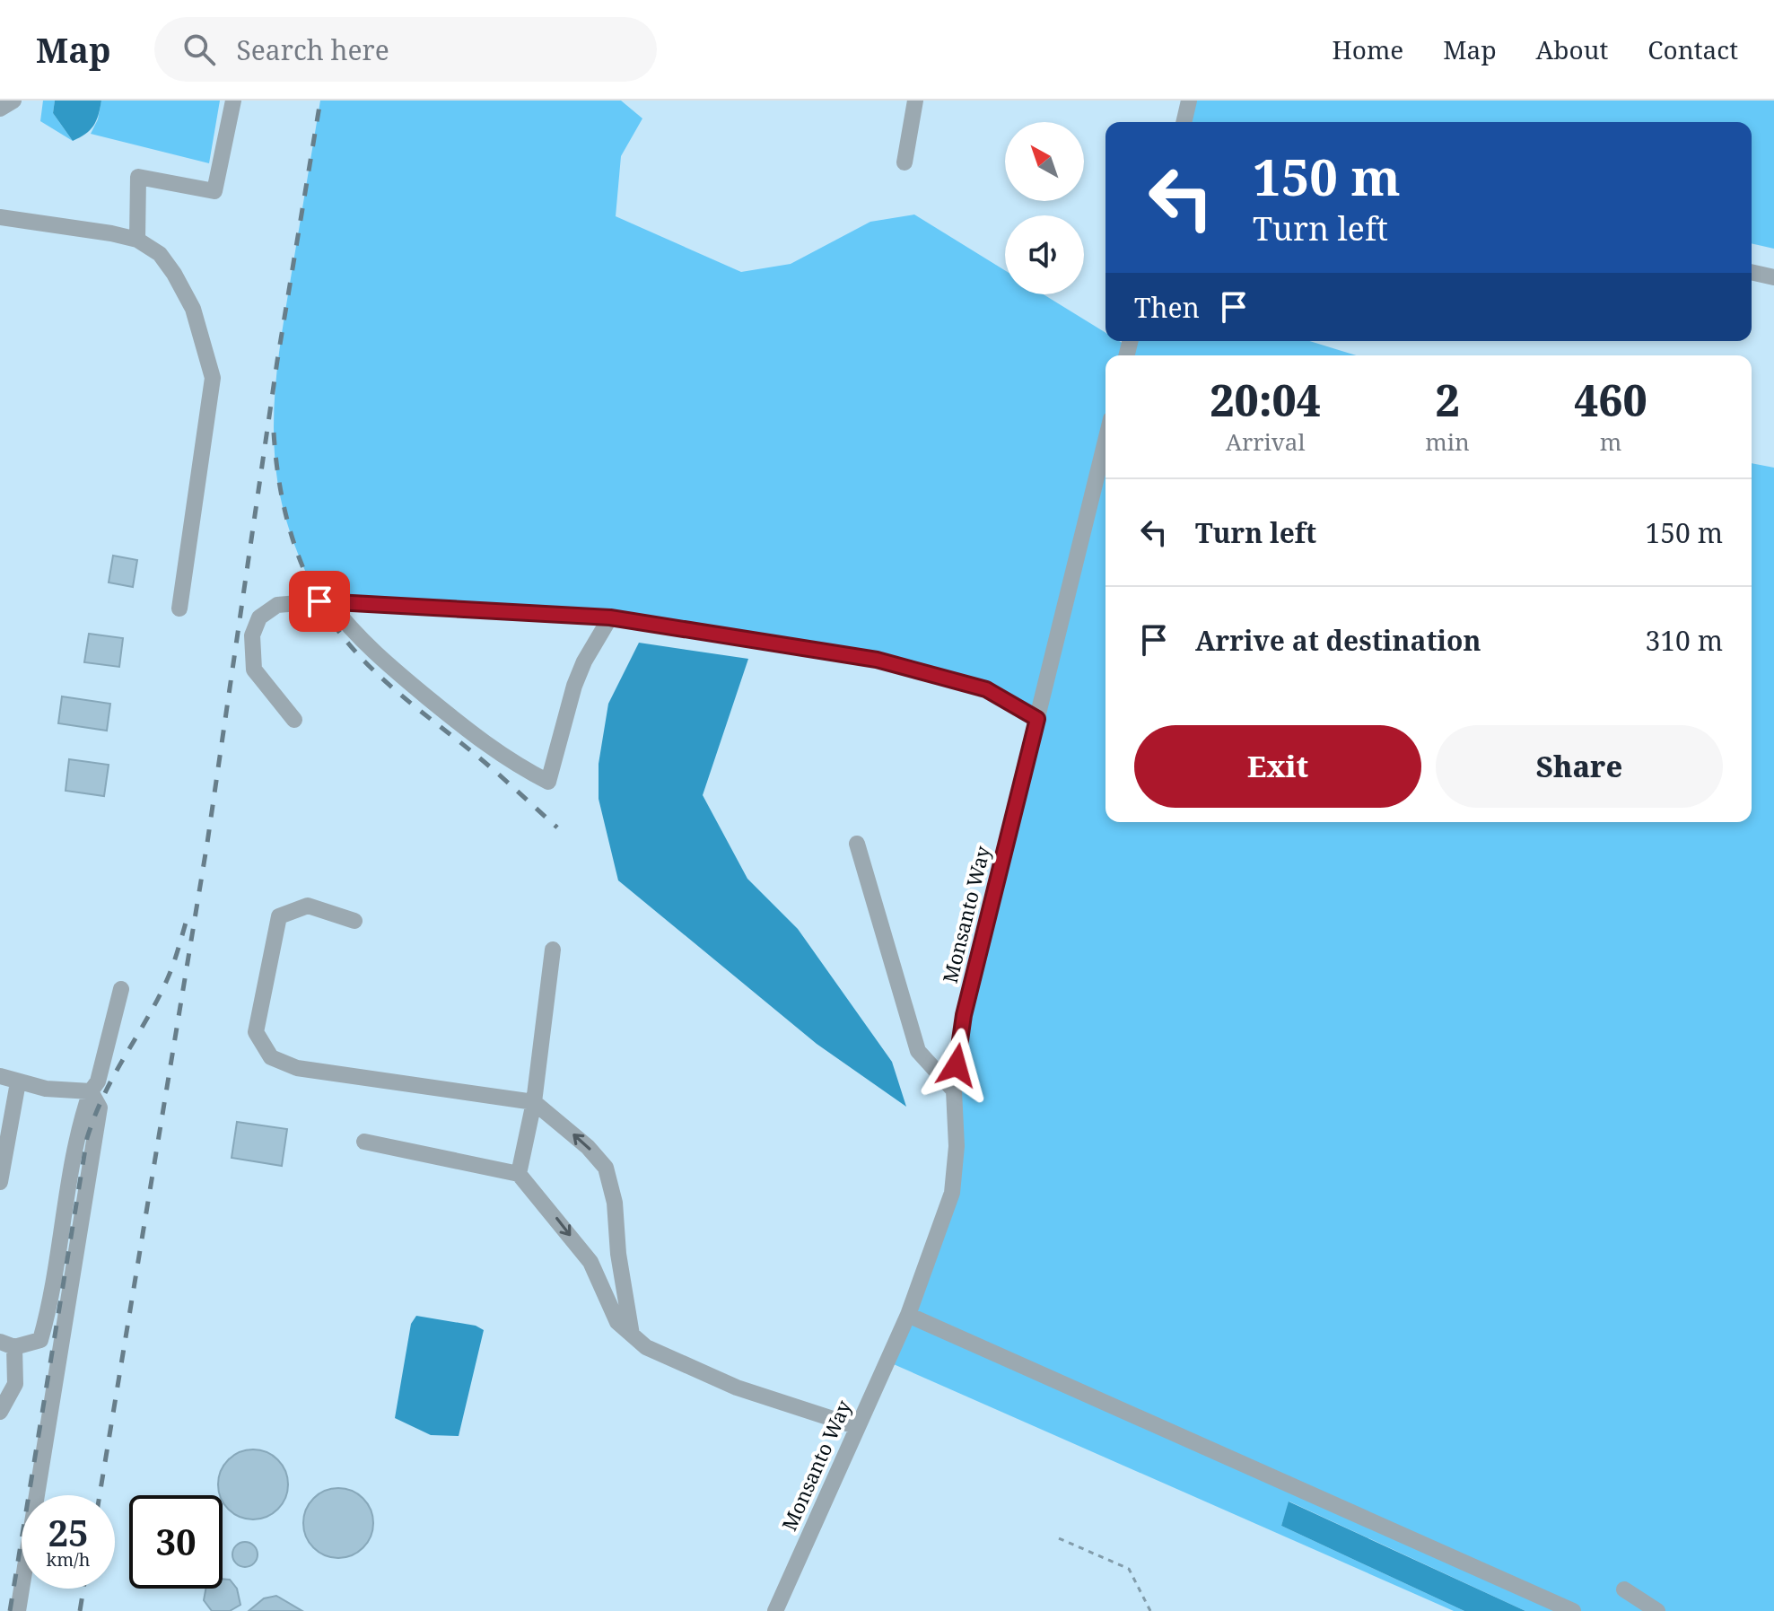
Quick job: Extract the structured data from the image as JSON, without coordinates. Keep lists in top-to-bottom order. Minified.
{"streets":{"street":["Monsanto Way"]},"north":"top left","page":{"header":"Map","search":"Search here","nav":["Home","Map","About","Contact"],"turn":["150 m","Turn left"],"then":"Then","eta":["20:04","Arrival","2","min","460","m"],"list":[{"name":"Turn left","value":"150 m"},{"name":"Arrive at destination","value":"310 m"}],"buttons":["Exit","Share"],"speed":"25 km/h","limit":"30"}}
